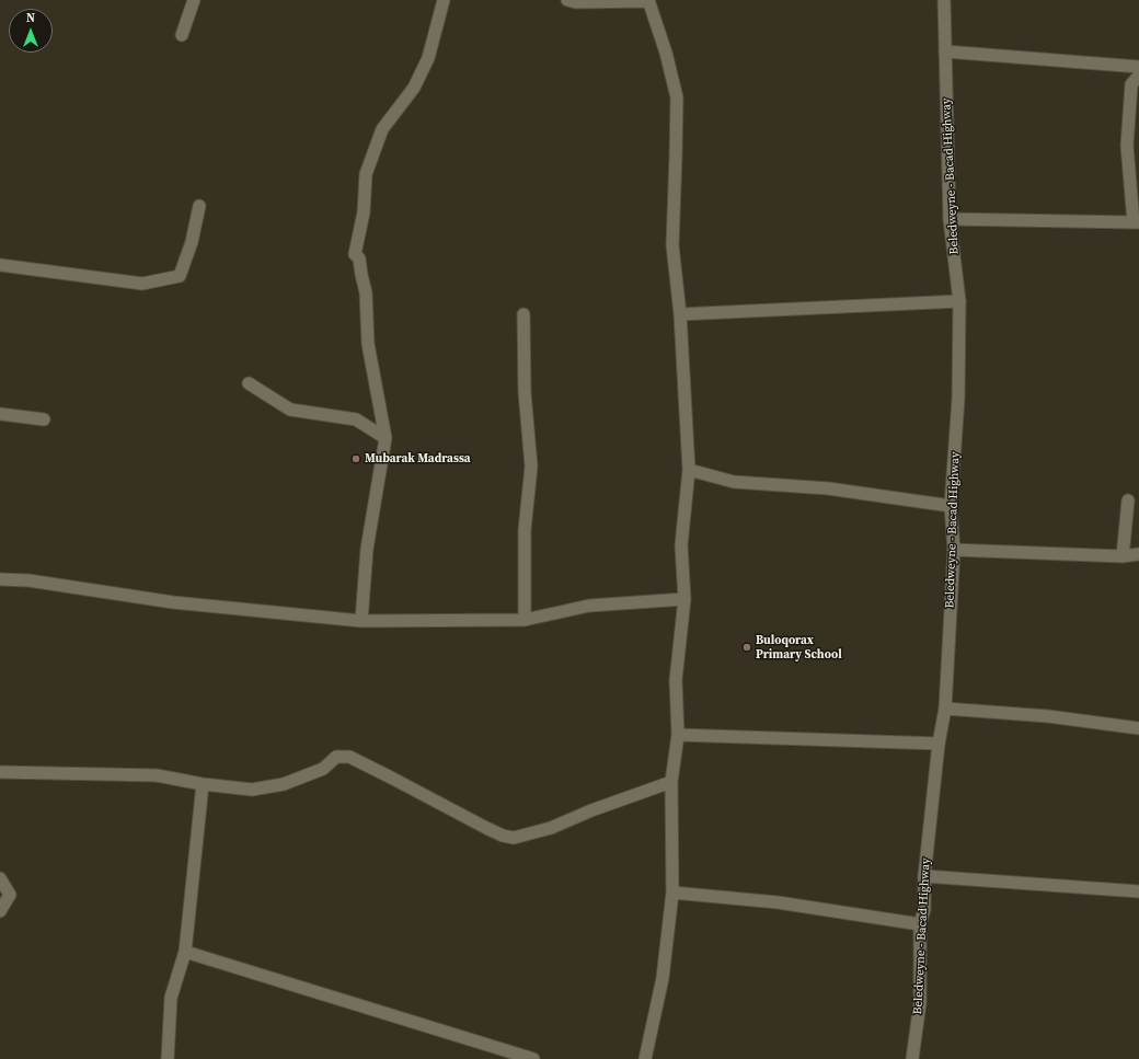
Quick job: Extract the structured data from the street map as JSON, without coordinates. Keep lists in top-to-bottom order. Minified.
{"streets":{"street":["Beledweyne - Bacad Highway"]},"places":["Mubarak Madrassa","Buloqorax Primary School"],"north":"top"}
